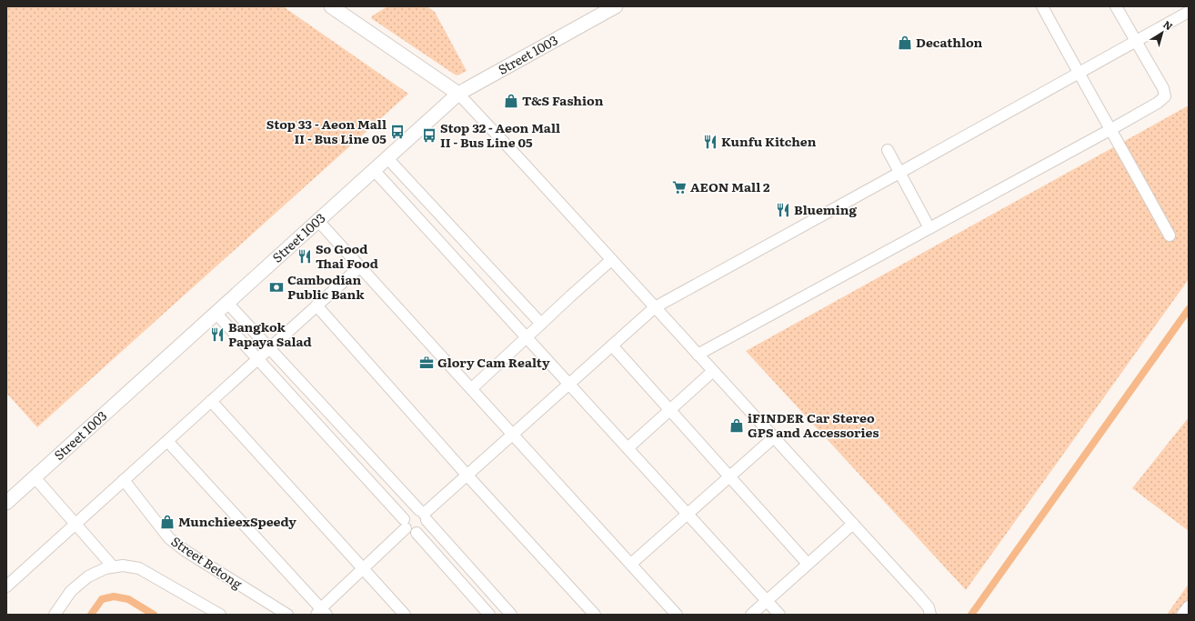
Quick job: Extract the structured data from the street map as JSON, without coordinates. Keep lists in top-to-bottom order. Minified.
{"streets":{"main road":["Street 1003"],"street":["Street Betong"]},"places":{"shop":["Decathlon","T&S Fashion","iFINDER Car Stereo GPS and Accessories","MunchieexSpeedy"],"bus stop":["Stop 33 - Aeon Mall II - Bus Line 05","Stop 32 - Aeon Mall II - Bus Line 05"],"restaurant":["Kunfu Kitchen","Blueming","So Good Thai Food","Bangkok Papaya Salad"],"supermarket":["AEON Mall 2"],"bank":["Cambodian Public Bank"],"office":["Glory Cam Realty"]},"north":"top right"}
